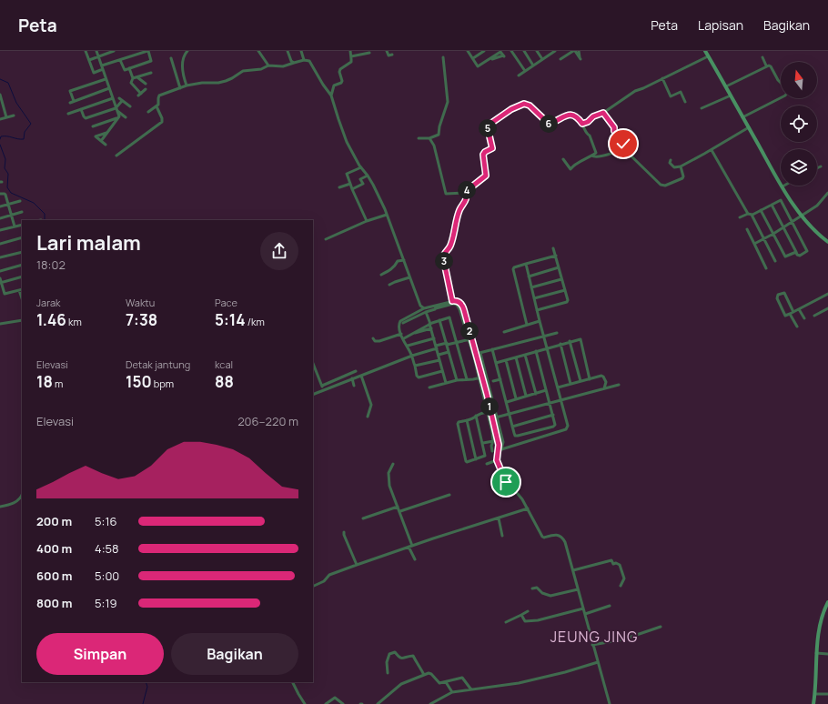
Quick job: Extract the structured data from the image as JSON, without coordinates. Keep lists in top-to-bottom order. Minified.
{"districts":["JEUNG JING"],"north":"top","page":{"header":"Peta","nav":["Peta","Lapisan","Bagikan"],"pins":["6","5","4","3","2","1"],"heading":["Lari malam","18:02"],"stats":[["Jarak","1.46 km"],["Waktu","7:38"],["Pace","5:14 /km"],["Elevasi","18 m"],["Detak jantung","150 bpm"],["kcal","88"]],"chart":["Elevasi","206–220 m"],"list":[{"name":"200 m","note":"5:16"},{"name":"400 m","note":"4:58"},{"name":"600 m","note":"5:00"},{"name":"800 m","note":"5:19"}],"buttons":["Simpan","Bagikan"]}}
